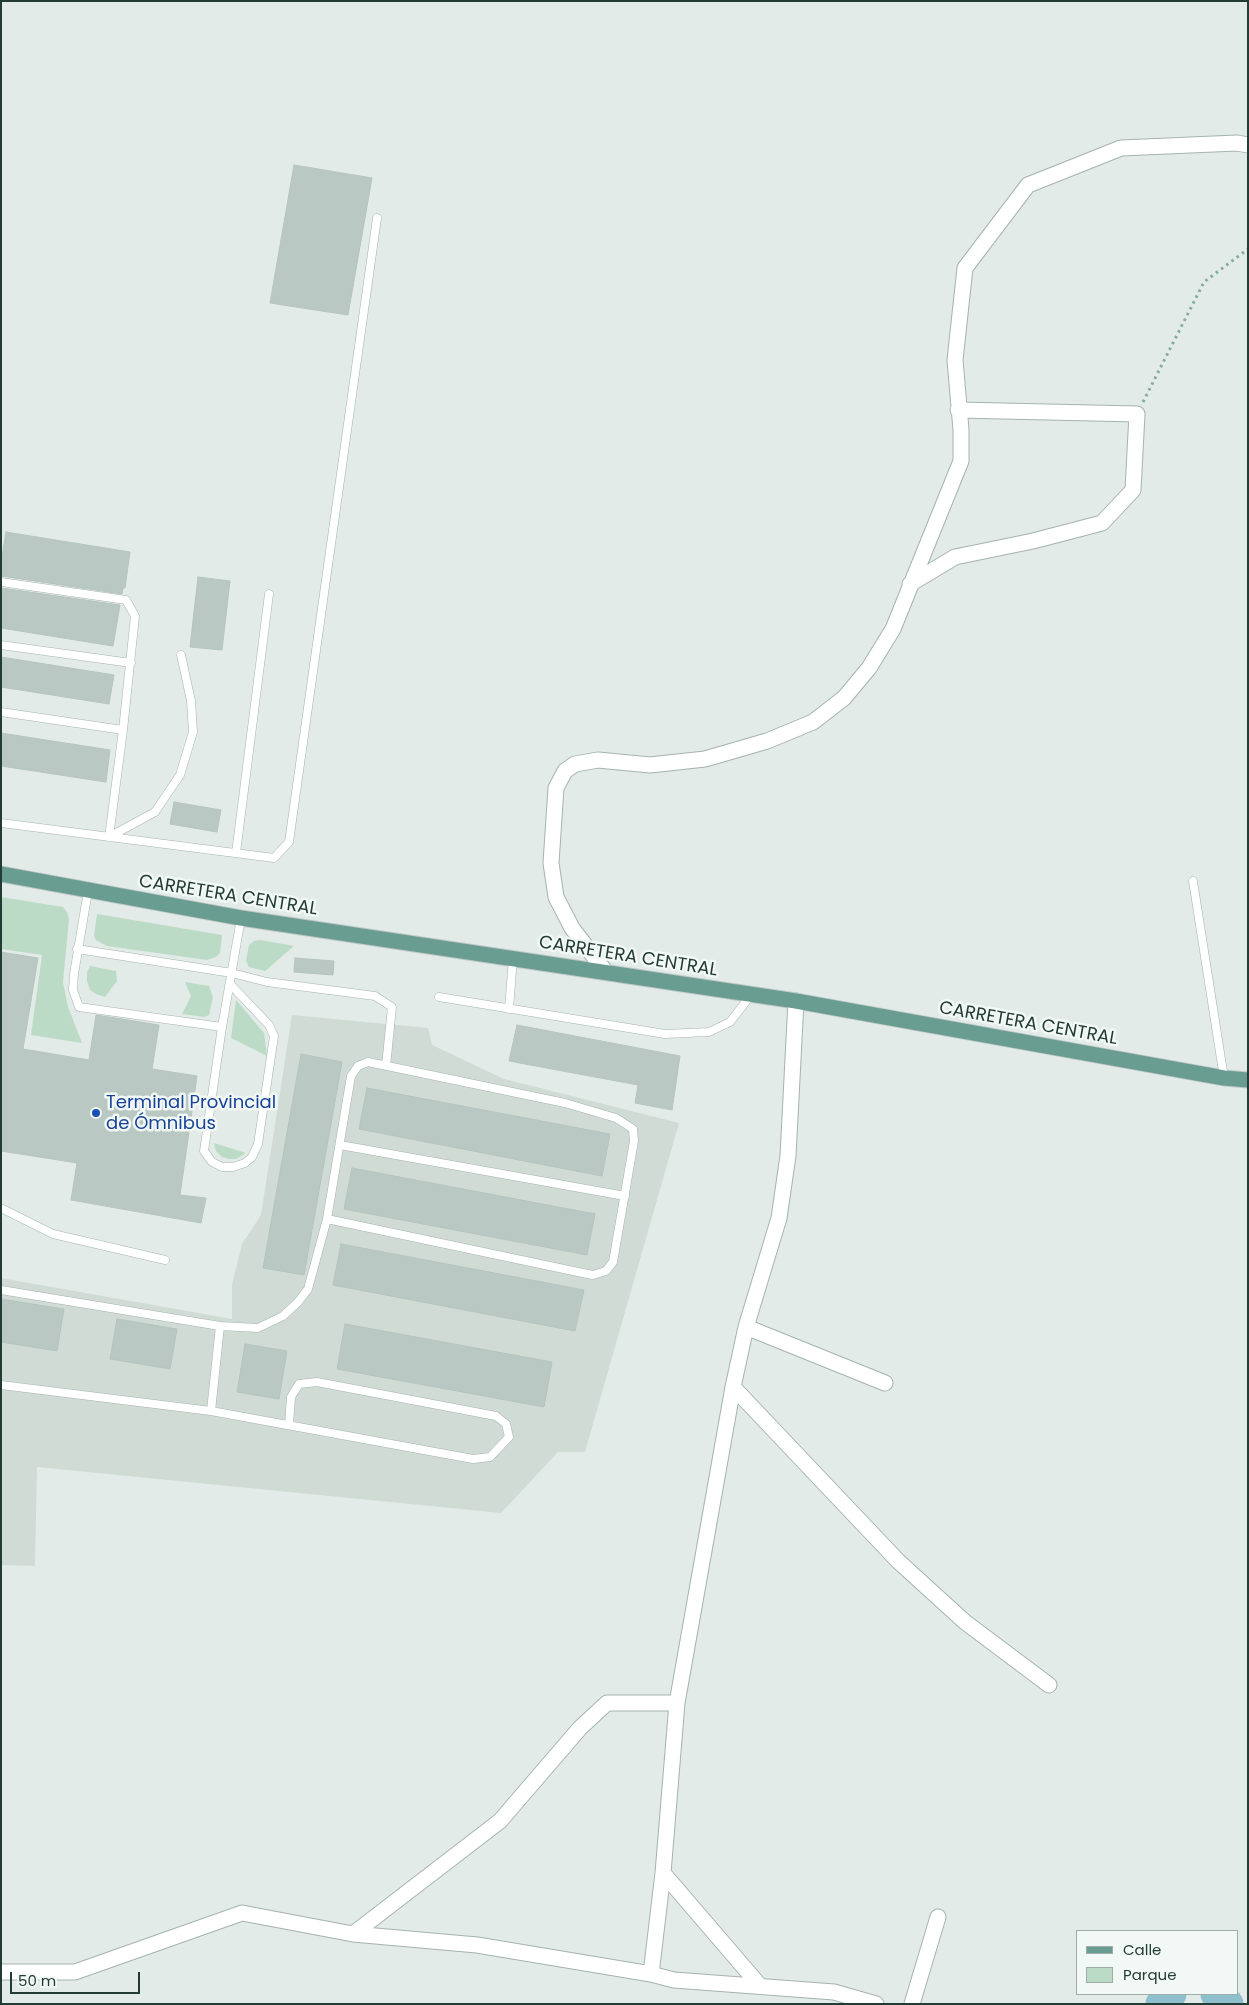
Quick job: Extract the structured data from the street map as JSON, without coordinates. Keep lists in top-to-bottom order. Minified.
{"streets":{"main road":["CARRETERA CENTRAL"]},"places":["Terminal Provincial de Ómnibus"],"legend":["Calle","Parque"],"scale_bar":"50 m"}
